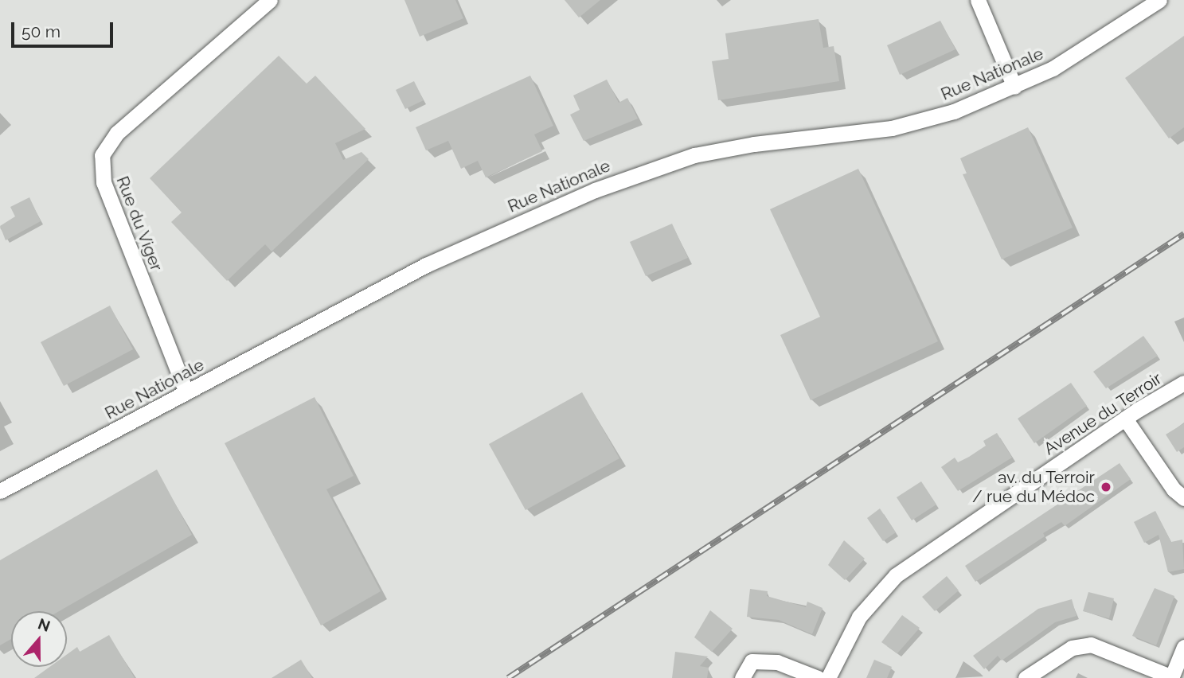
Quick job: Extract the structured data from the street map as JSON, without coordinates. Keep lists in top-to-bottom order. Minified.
{"streets":{"street":["Rue Nationale","Rue du Viger","Avenue du Terroir"]},"crossings":[["Rue Nationale","Rue du Viger"]],"places":["av. du Terroir / rue du Médoc"],"scale_bar":"50 m","north":"top"}
